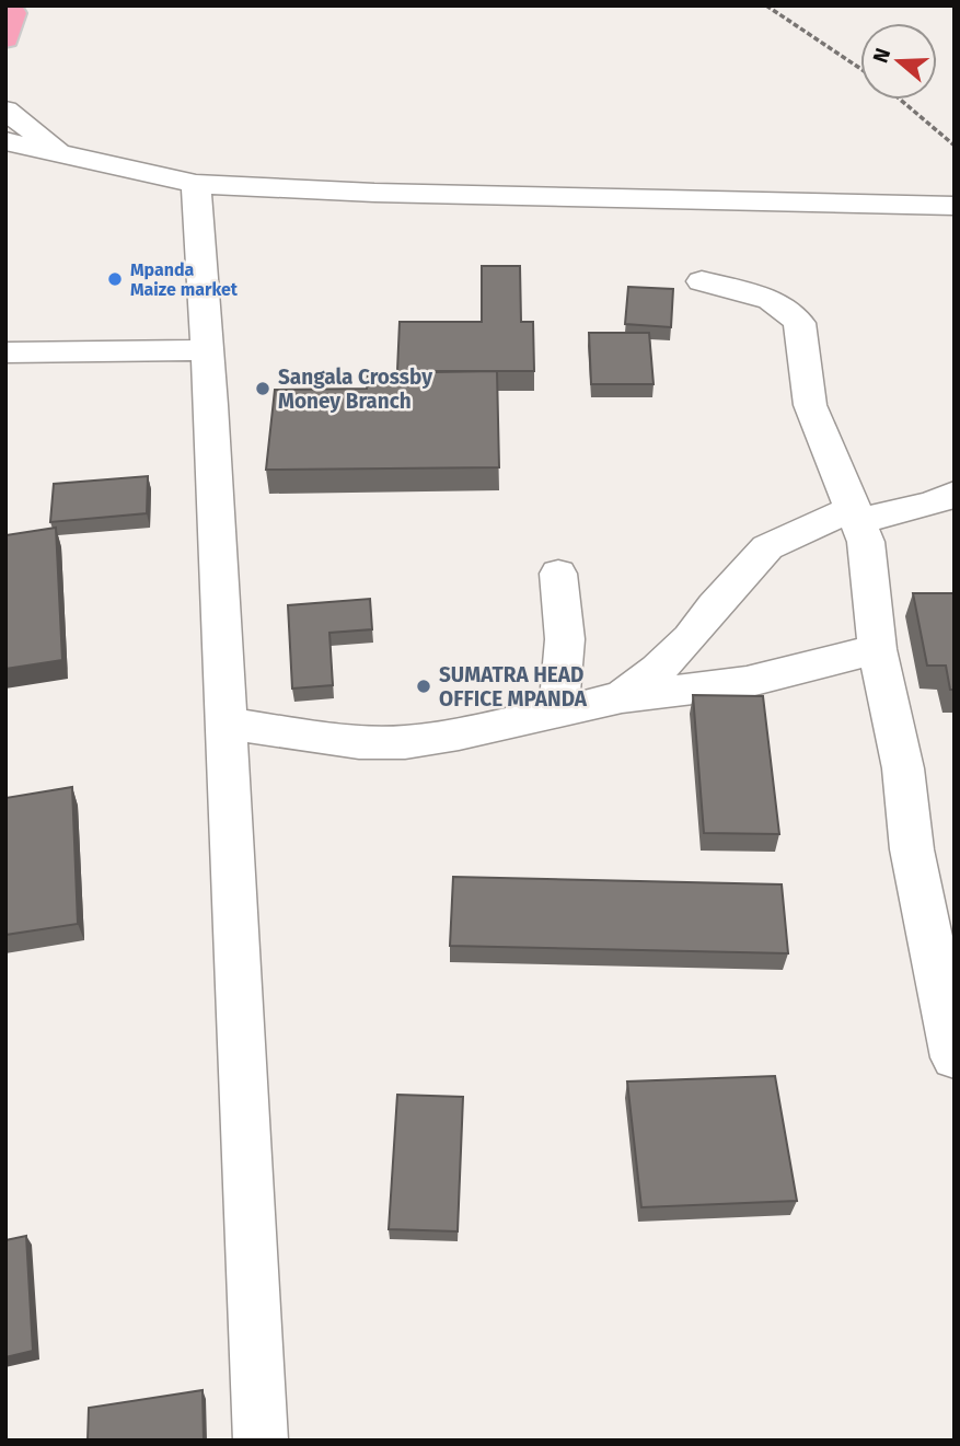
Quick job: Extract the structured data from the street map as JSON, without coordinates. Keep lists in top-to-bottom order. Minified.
{"places":["Mpanda Maize market","Sangala Crossby Money Branch","SUMATRA HEAD OFFICE MPANDA"],"north":"left"}
